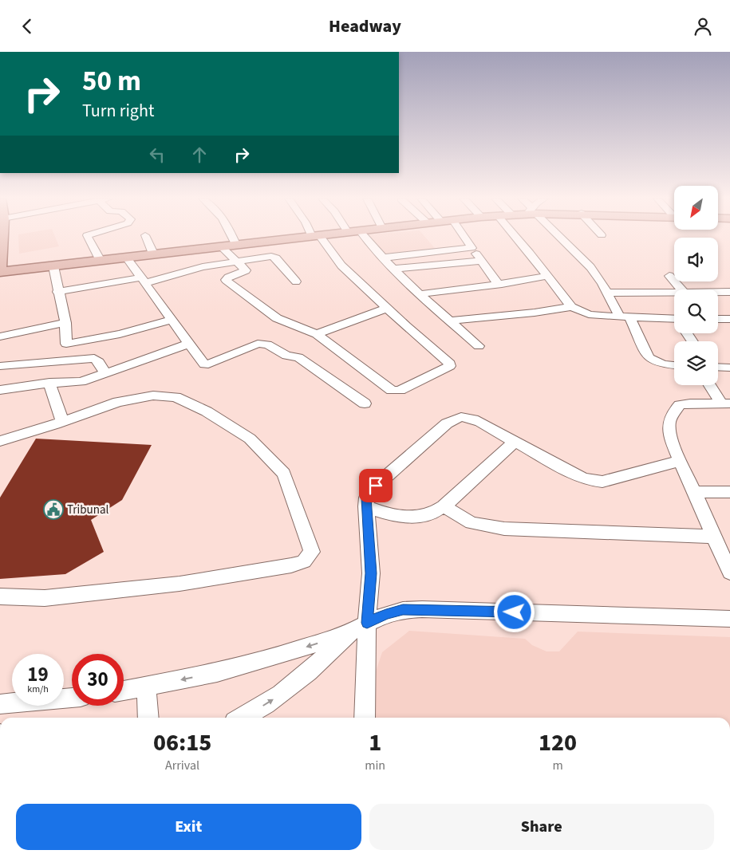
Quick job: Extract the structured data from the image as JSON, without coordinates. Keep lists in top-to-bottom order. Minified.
{"places":{"public building":["Tribunal"]},"north":"bottom left","page":{"header":"Headway","turn":["50 m","Turn right"],"speed":"19 km/h","limit":"30","eta":["06:15","Arrival","1","min","120","m"],"buttons":["Exit","Share"]}}
